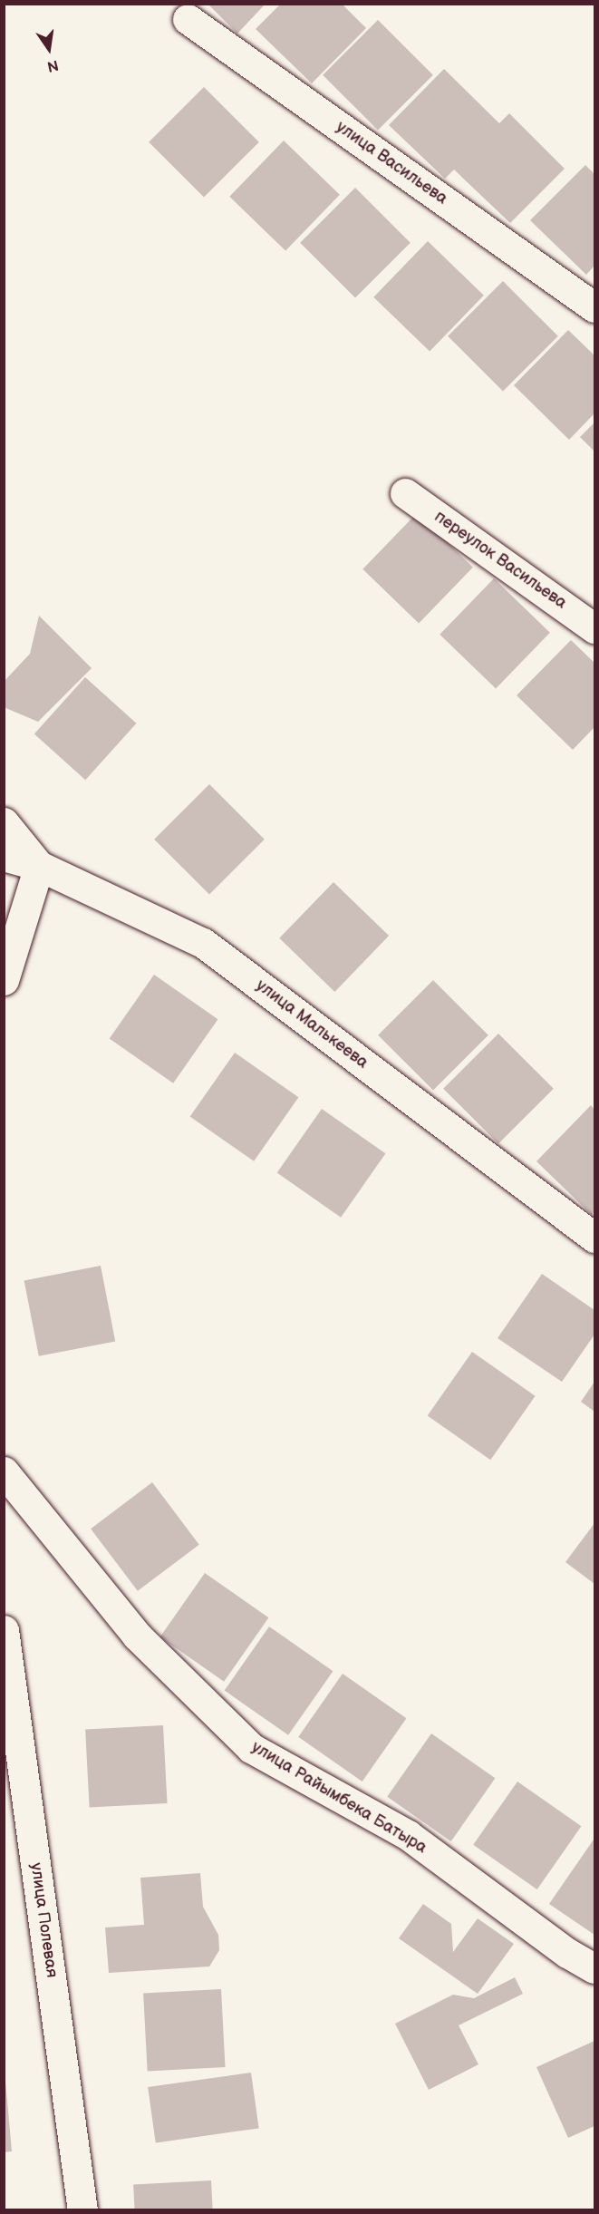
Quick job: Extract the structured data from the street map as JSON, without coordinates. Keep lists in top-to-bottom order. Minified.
{"streets":{"street":["улица Васильева","переулок Васильева","улица Малькеева","улица Райымбека Батыра","улица Полевая"]},"north":"bottom"}
